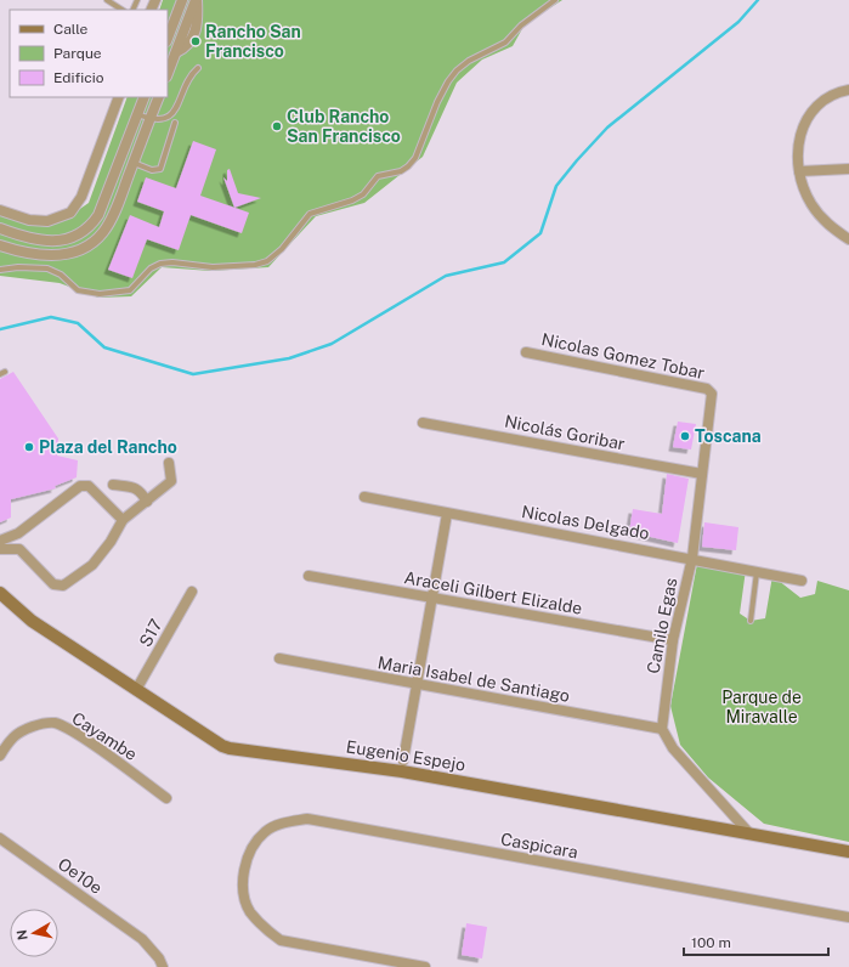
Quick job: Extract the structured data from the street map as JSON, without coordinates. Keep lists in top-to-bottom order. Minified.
{"streets":{"street":["Nicolas Gomez Tobar","Nicolás Goribar","Nicolas Delgado","Araceli Gilbert Elizalde","Camilo Egas","S17","Maria Isabel de Santiago","Cayambe","Eugenio Espejo","Caspicara","Oe10e"]},"crossings":[["Nicolas Gomez Tobar","Camilo Egas"],["Nicolás Goribar","Camilo Egas"],["Nicolas Delgado","Camilo Egas"],["Araceli Gilbert Elizalde","Camilo Egas"],["Camilo Egas","Maria Isabel de Santiago"],["S17","Eugenio Espejo"]],"parks":["Parque de Miravalle"],"places":["Rancho San Francisco","Club Rancho San Francisco","Toscana","Plaza del Rancho"],"legend":["Calle","Parque","Edificio"],"scale_bar":"100 m","north":"left"}
